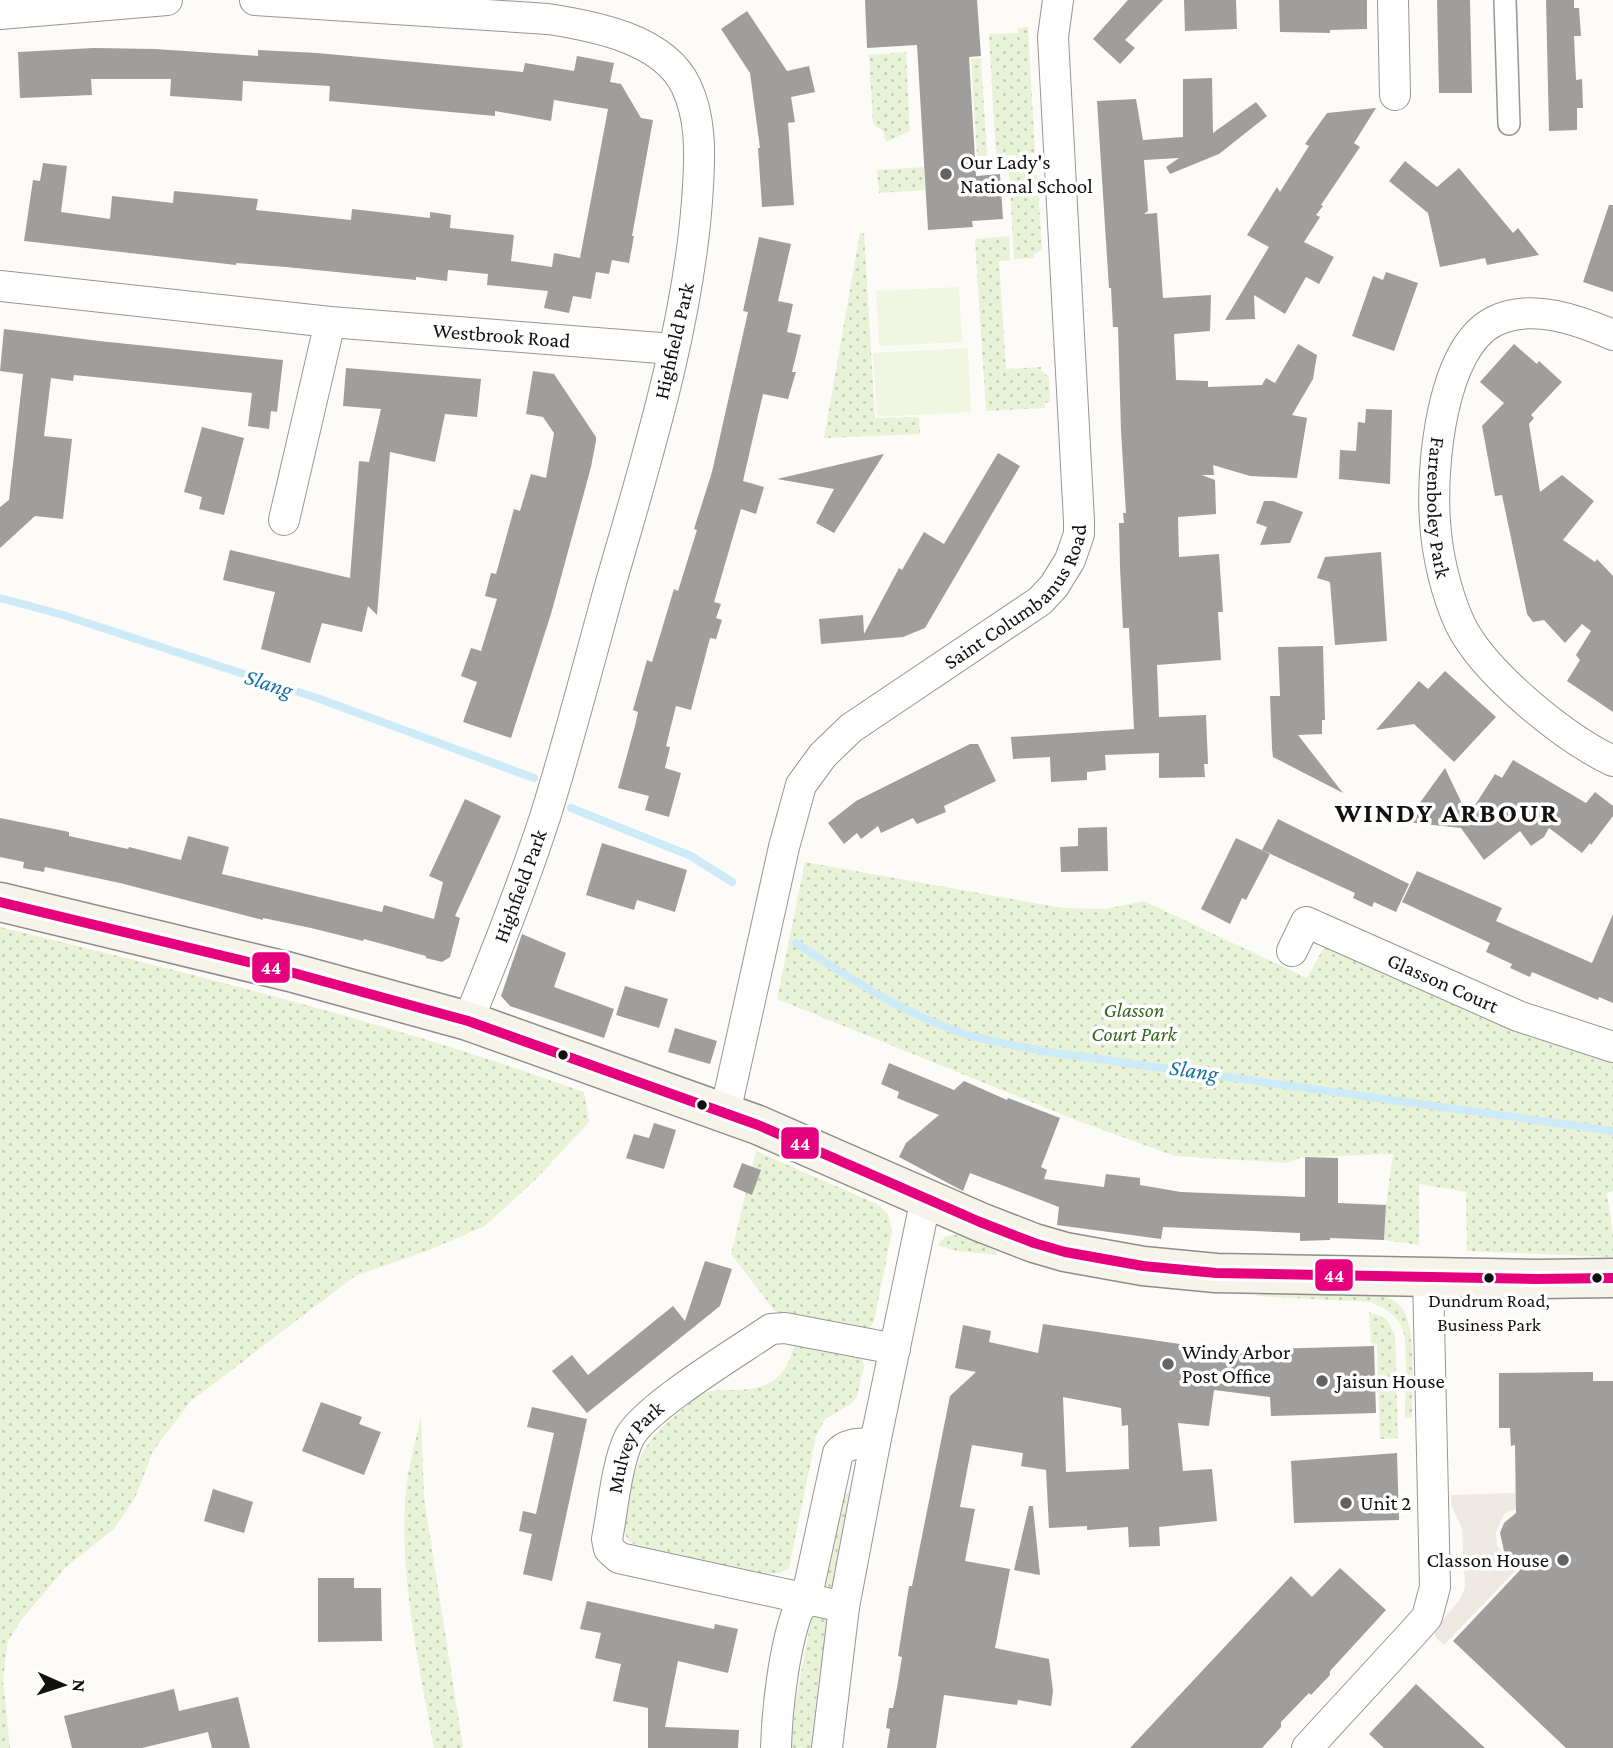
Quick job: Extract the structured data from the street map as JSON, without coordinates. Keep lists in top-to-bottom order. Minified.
{"streets":{"street":["Westbrook Road","Highfield Park","Farrenboley Park","Saint Columbanus Road","Glasson Court","Mulvey Park"]},"crossings":[["Westbrook Road","Highfield Park"]],"districts":["WINDY ARBOUR"],"water":["Slang"],"parks":["Glasson Court Park"],"places":["Our Lady's National School","Dundrum Road, Business Park","Windy Arbor Post Office","Jaisun House","Unit 2","Classon House"],"lines":["transit line 44"],"north":"right"}
